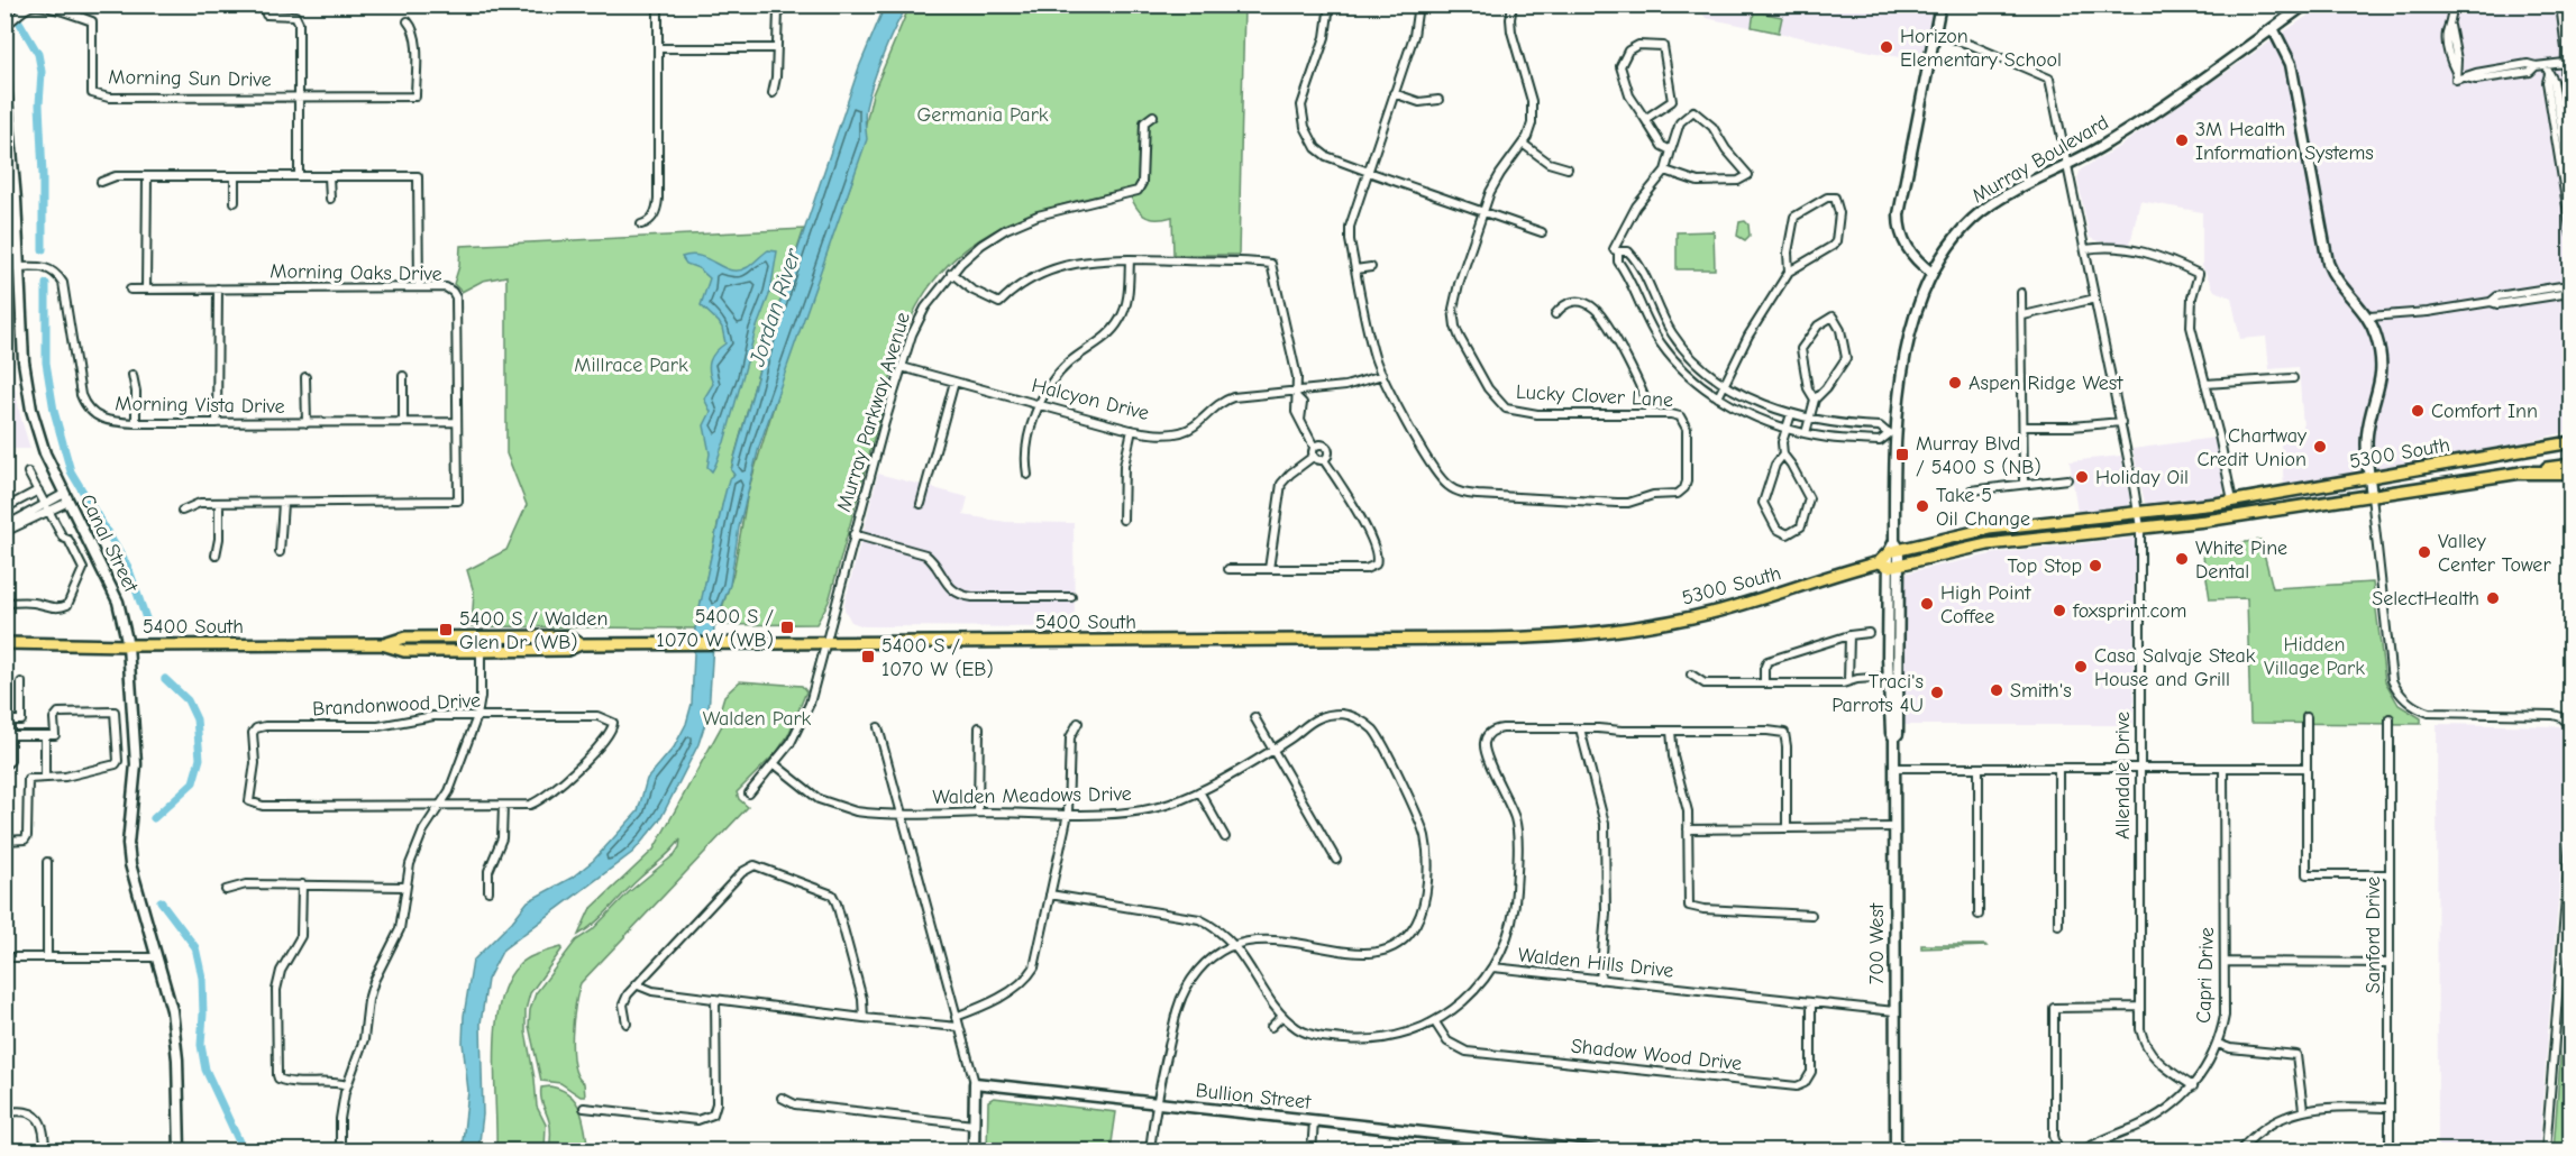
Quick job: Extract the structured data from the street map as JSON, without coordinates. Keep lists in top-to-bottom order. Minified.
{"streets":{"main road":["5300 South","5400 South"],"street":["Morning Sun Drive","Murray Boulevard","Morning Oaks Drive","Lucky Clover Lane","Halcyon Drive","Morning Vista Drive","Murray Parkway Avenue","Canal Street","Brandonwood Drive","Allendale Drive","Walden Meadows Drive","Sanford Drive","700 West","Walden Hills Drive","Capri Drive","Shadow Wood Drive","Bullion Street"]},"crossings":[["Murray Boulevard","5300 South"],["Murray Boulevard","Allendale Drive"],["Murray Boulevard","700 West"],["Morning Oaks Drive","Morning Vista Drive"],["Lucky Clover Lane","Halcyon Drive"],["Halcyon Drive","Murray Parkway Avenue"],["Morning Vista Drive","Canal Street"],["Murray Parkway Avenue","5400 South"],["Murray Parkway Avenue","Walden Meadows Drive"],["5300 South","5400 South"],["5300 South","Allendale Drive"],["5300 South","700 West"],["Canal Street","5400 South"],["Allendale Drive","Capri Drive"],["Walden Meadows Drive","Walden Hills Drive"],["Walden Meadows Drive","Bullion Street"],["700 West","Walden Hills Drive"],["Walden Hills Drive","Shadow Wood Drive"]],"water":["Jordan River"],"parks":["Germania Park","Millrace Park","Hidden Village Park","Walden Park"],"places":{"other":["Horizon Elementary School","3M Health Information Systems","Aspen Ridge West","Comfort Inn","Chartway Credit Union","Holiday Oil","Take 5 Oil Change","Valley Center Tower","White Pine Dental","Top Stop","SelectHealth","High Point Coffee","foxsprint.com","Casa Salvaje Steak House and Grill","Smith's","Traci's Parrots 4U"],"transit":["Murray Blvd / 5400 S (NB)","5400 S / 1070 W (WB)","5400 S / Walden Glen Dr (WB)","5400 S / 1070 W (EB)"]}}
